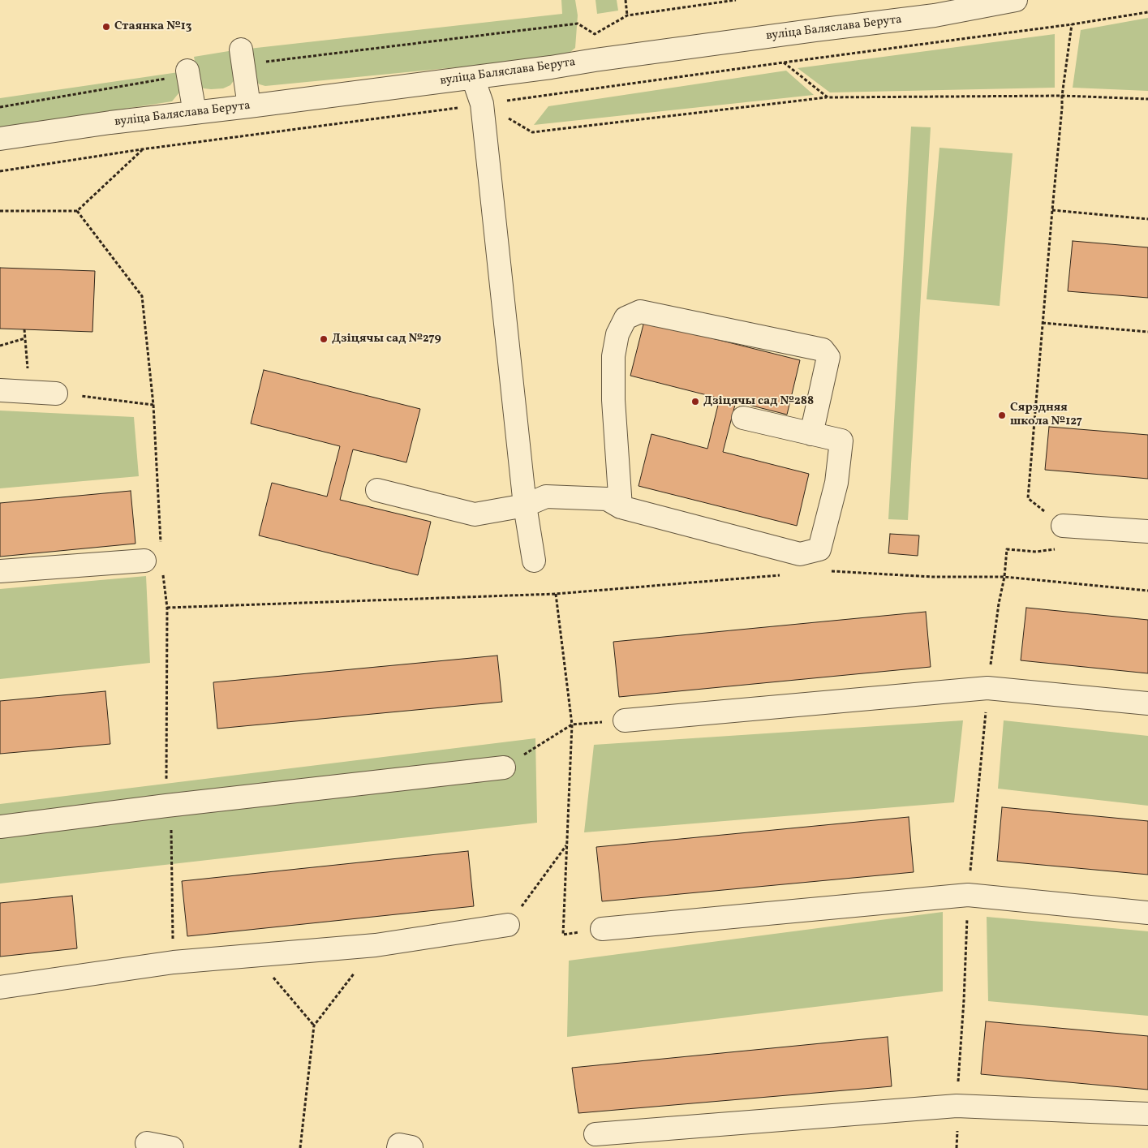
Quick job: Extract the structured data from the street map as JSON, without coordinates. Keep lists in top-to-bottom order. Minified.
{"streets":{"street":["вуліца Баляслава Берута"]},"places":["Стаянка №13","Дзіцячы сад №279","Дзіцячы сад №288","Сярэдняя школа №127"]}
